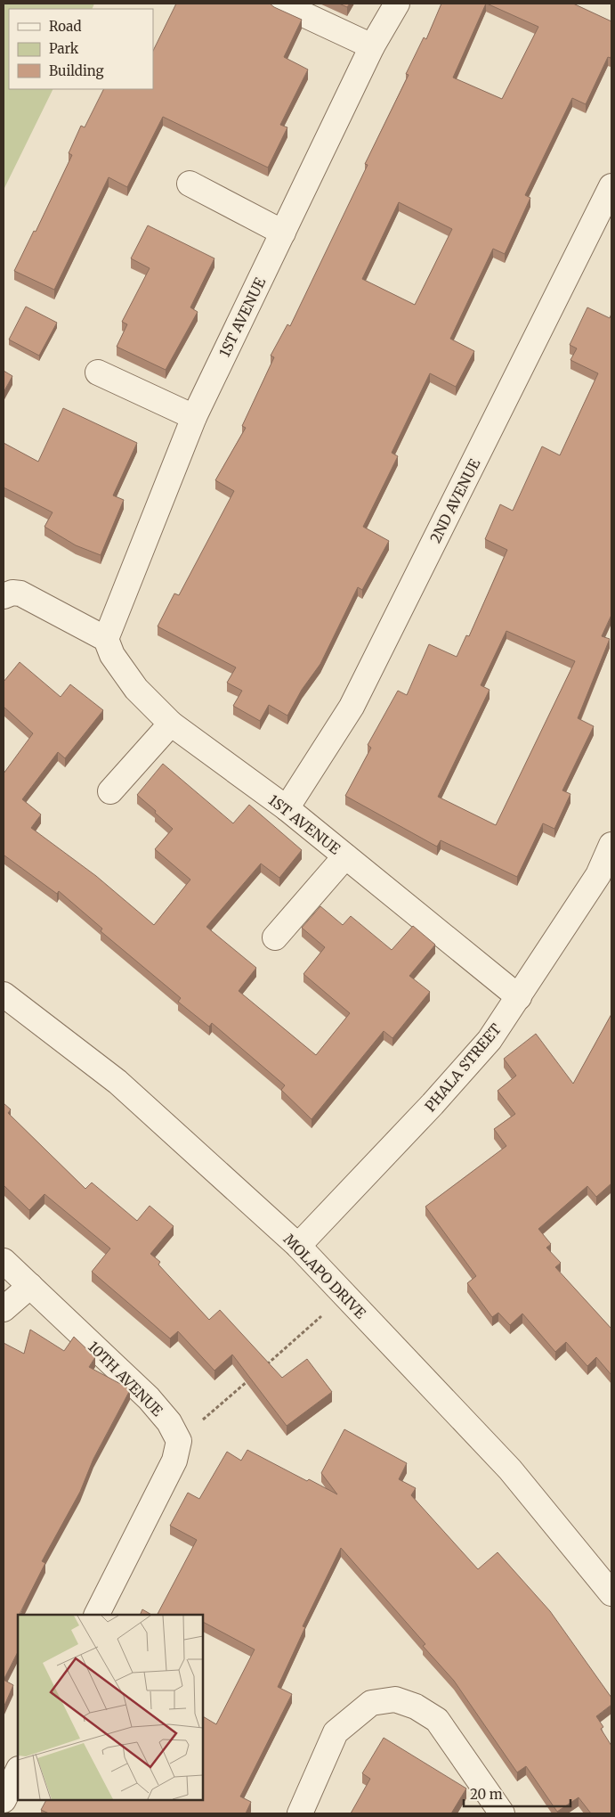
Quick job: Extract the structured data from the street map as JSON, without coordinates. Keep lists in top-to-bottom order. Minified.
{"streets":{"street":["1ST AVENUE","2ND AVENUE","PHALA STREET","MOLAPO DRIVE","10TH AVENUE"]},"crossings":[["1ST AVENUE","2ND AVENUE"],["1ST AVENUE","PHALA STREET"],["PHALA STREET","MOLAPO DRIVE"]],"legend":["Road","Park","Building"],"scale_bar":"20 m"}
